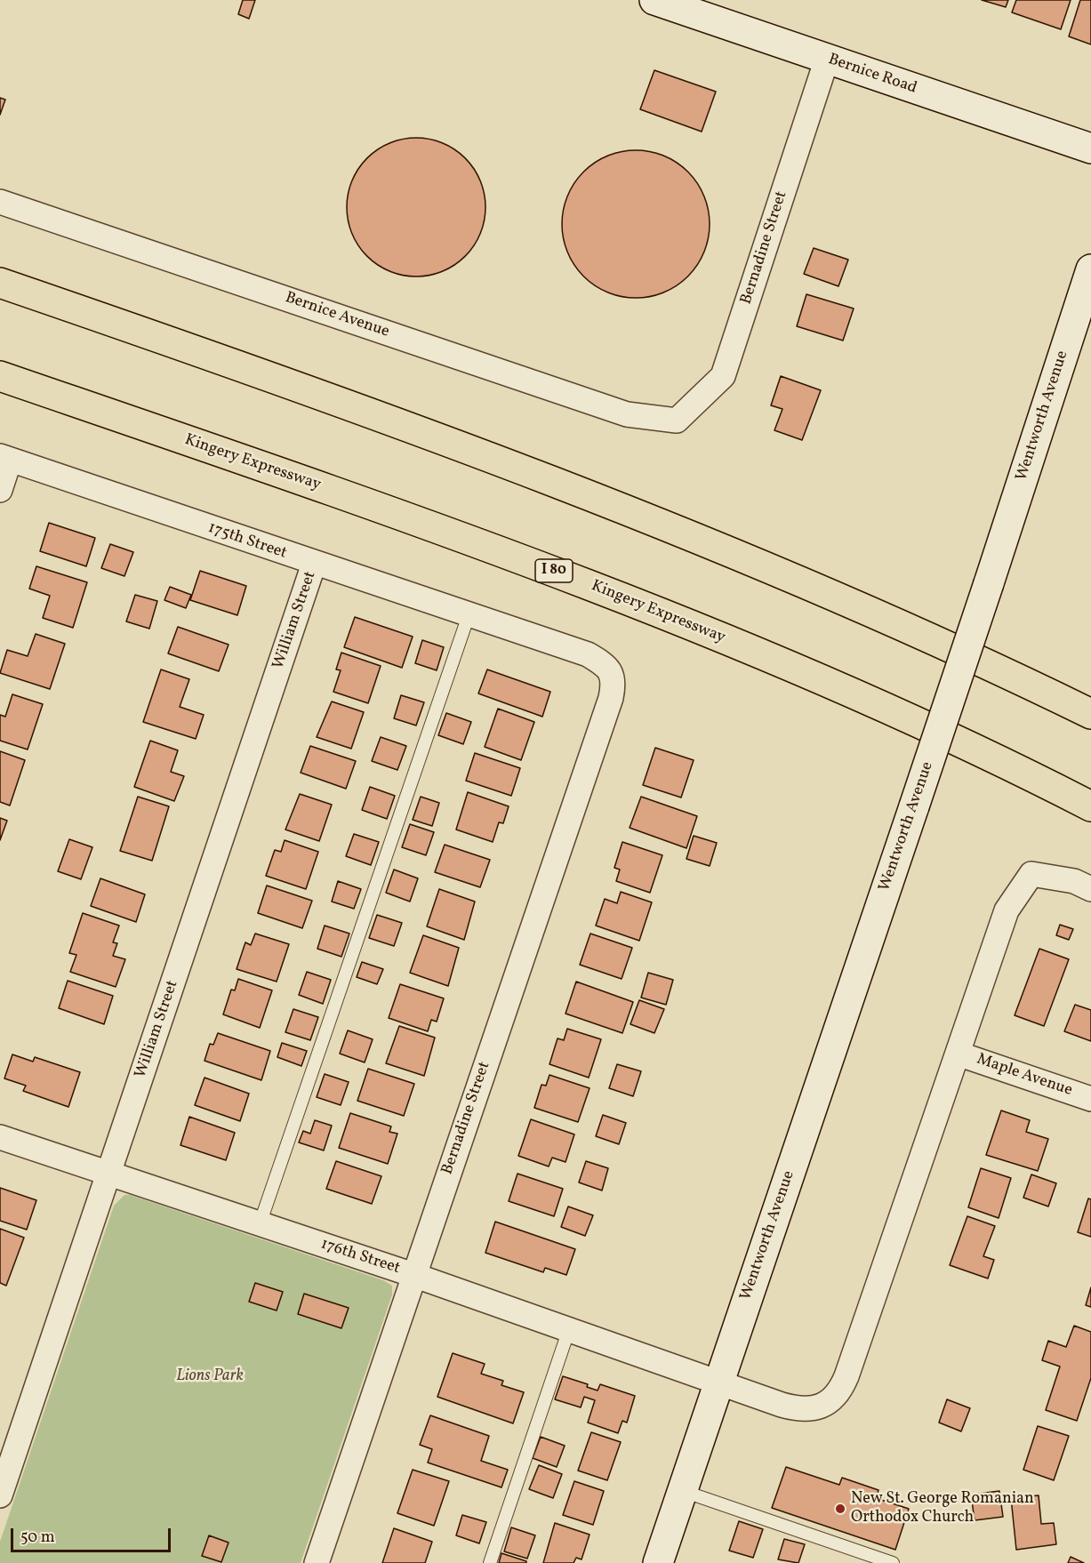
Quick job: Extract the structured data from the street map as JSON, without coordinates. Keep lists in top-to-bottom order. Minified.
{"streets":{"highway":["Kingery Expressway","I 80"],"street":["Bernice Road","Bernadine Street","Bernice Avenue","Wentworth Avenue","175th Street","William Street","Maple Avenue","176th Street"]},"crossings":[["Bernice Road","Bernadine Street"],["Bernadine Street","Bernice Avenue"],["Bernadine Street","175th Street"],["Bernadine Street","176th Street"],["Wentworth Avenue","176th Street"],["175th Street","William Street"],["William Street","176th Street"]],"parks":["Lions Park"],"places":["New St. George Romanian Orthodox Church"],"scale_bar":"50 m"}
